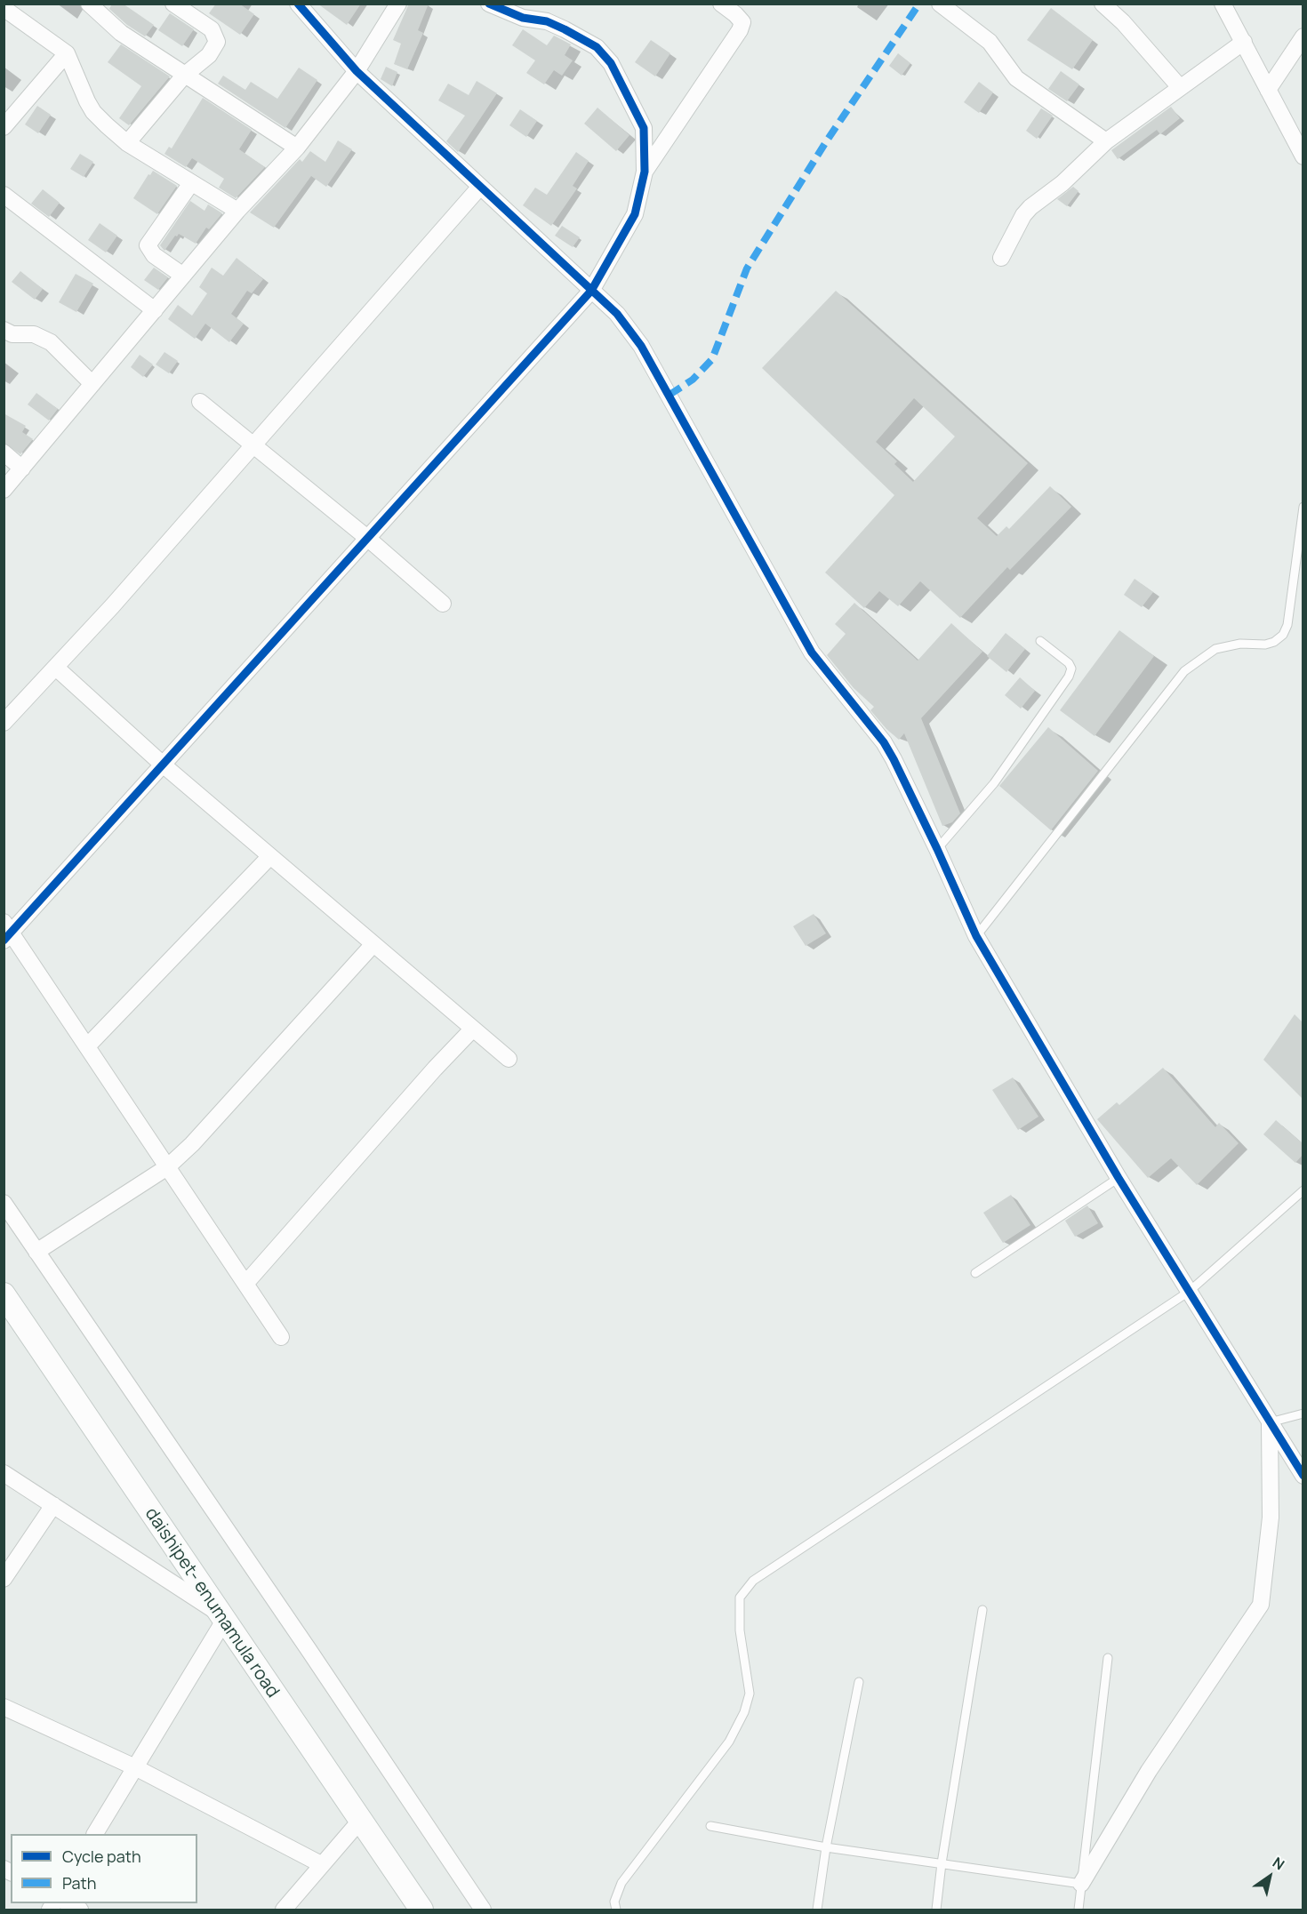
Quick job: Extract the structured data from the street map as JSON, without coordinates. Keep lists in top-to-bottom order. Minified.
{"streets":{"street":["daishipet- enumamula road"]},"legend":["Cycle path","Path"],"north":"top right"}
